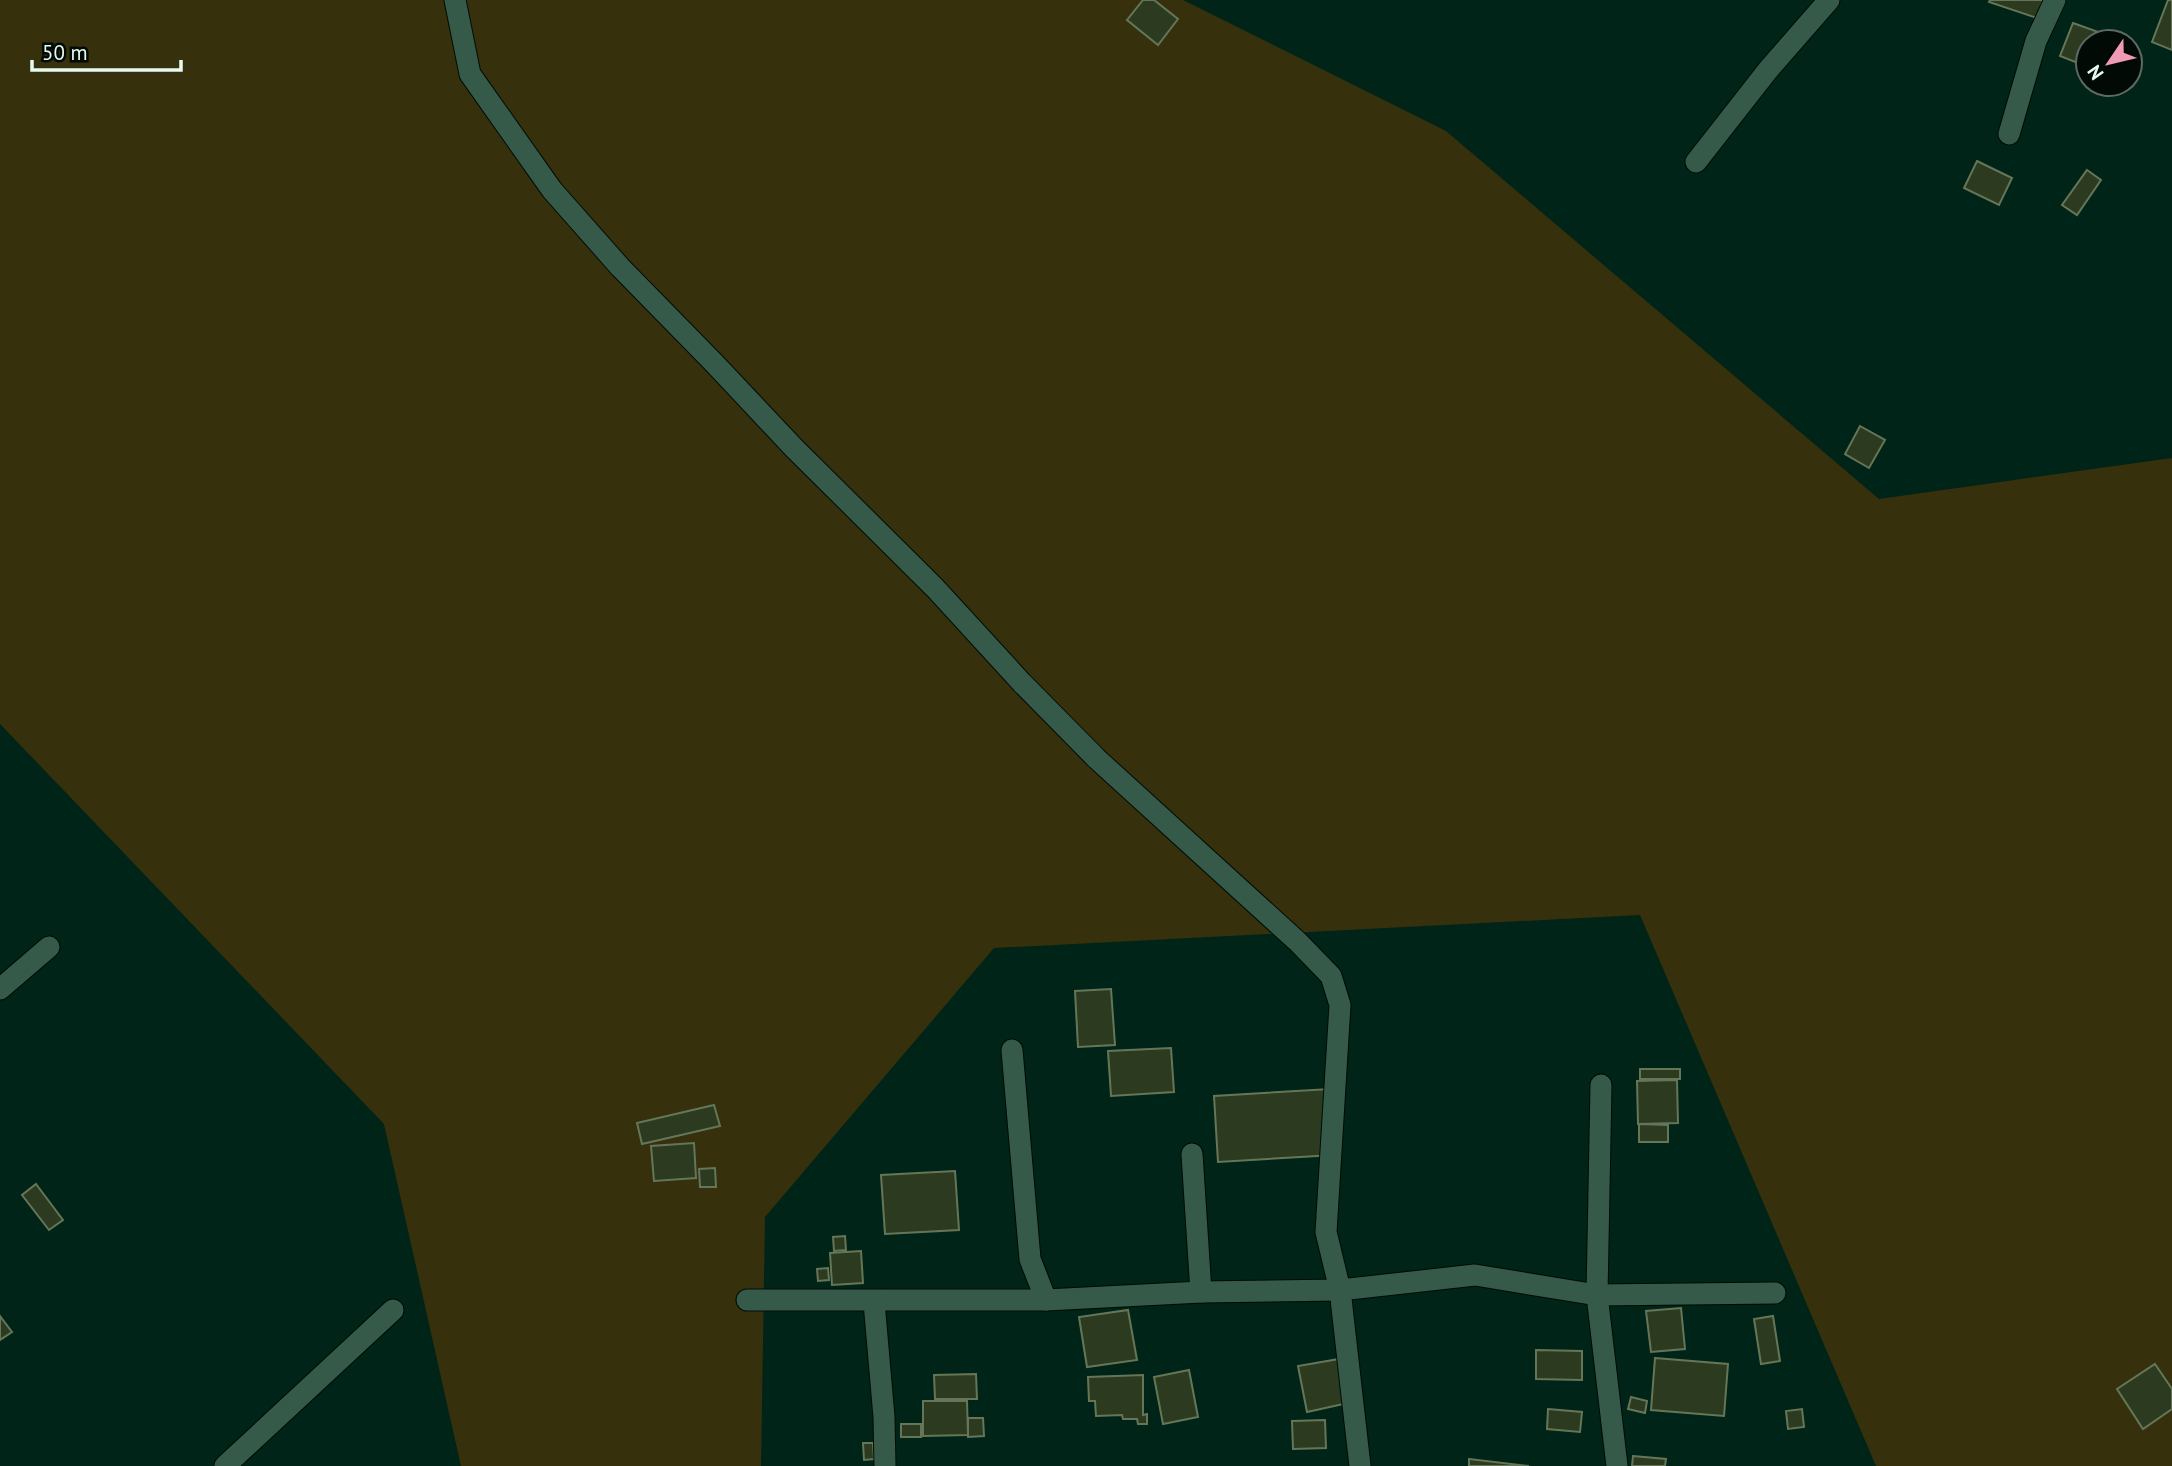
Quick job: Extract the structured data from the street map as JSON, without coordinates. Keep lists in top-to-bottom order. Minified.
{"scale_bar":"50 m","north":"bottom left"}
